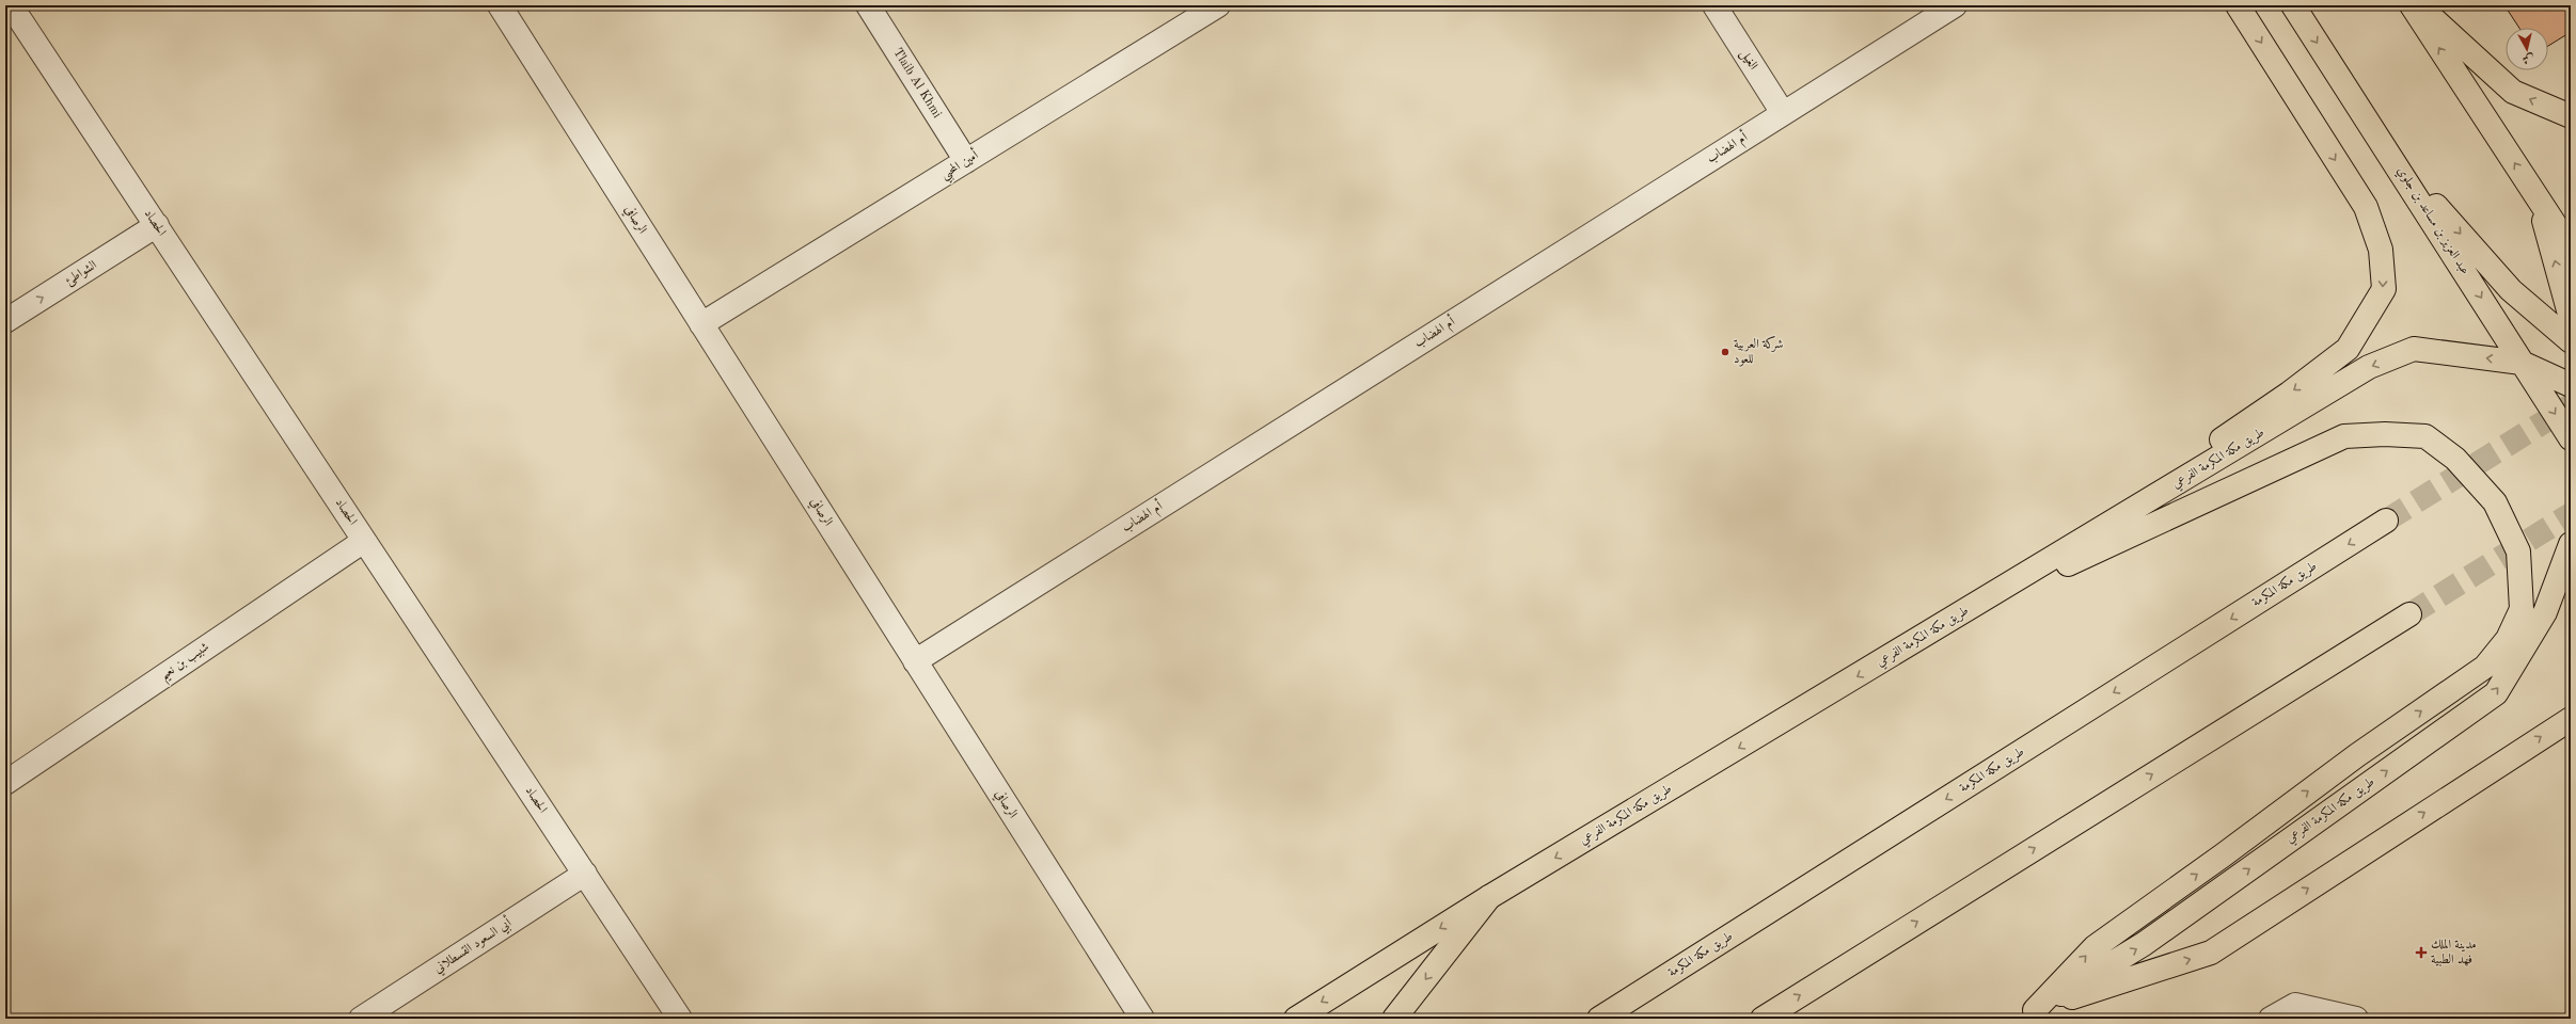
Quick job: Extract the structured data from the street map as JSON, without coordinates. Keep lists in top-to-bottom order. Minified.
{"streets":{"main road":["عبد العزيز بن مساعد بن جلوي","طريق مكة المكرمة الفرعي","طريق مكة المكرمة"],"street":["الغيل","Tlaib Al Khmi","أم الهضاب","أمين المحبي","الرصافي","الحصاد","الشواطئ","شبيب بن نعيم","أبي السعود القسطلاني"]},"crossings":[["الغيل","أم الهضاب"],["Tlaib Al Khmi","أمين المحبي"],["أم الهضاب","الرصافي"],["أمين المحبي","الرصافي"],["عبد العزيز بن مساعد بن جلوي","طريق مكة المكرمة الفرعي"],["الحصاد","الشواطئ"],["الحصاد","شبيب بن نعيم"],["الحصاد","أبي السعود القسطلاني"]],"one_way":["الشواطئ"],"places":{"other":["شركة العربية للعود"],"health":["مدينة الملك فهد الطبية"]},"north":"bottom"}
